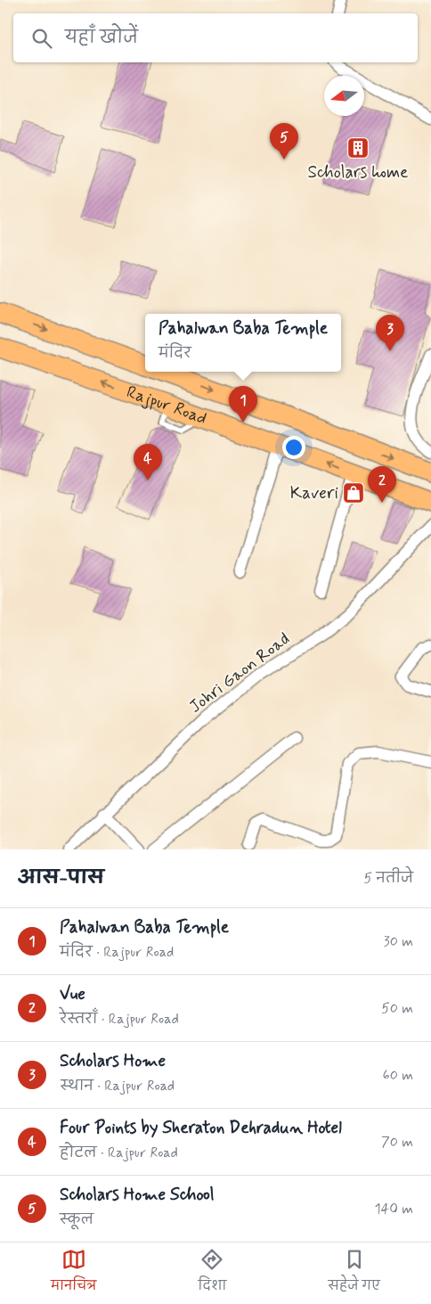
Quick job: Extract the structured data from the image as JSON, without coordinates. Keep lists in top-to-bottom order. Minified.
{"streets":{"main road":["Rajpur Road"],"street":["Johri Gaon Road"]},"places":{"building":["Scholars home"],"shop":["Kaveri"]},"north":"left","page":{"search":"यहाँ खोजें","pins":["5","3","1","4","2"],"popup":["Pahalwan Baba Temple","मंदिर"],"heading":["आस-पास","5 नतीजे"],"list":[{"mark":"1","name":"Pahalwan Baba Temple","note":"मंदिर · Rajpur Road","value":"30 m"},{"mark":"2","name":"Vue","note":"रेस्तराँ · Rajpur Road","value":"50 m"},{"mark":"3","name":"Scholars Home","note":"स्थान · Rajpur Road","value":"60 m"},{"mark":"4","name":"Four Points by Sheraton Dehradun Hotel","note":"होटल · Rajpur Road","value":"70 m"},{"mark":"5","name":"Scholars Home School","note":"स्कूल","value":"140 m"}],"nav":["मानचित्र","दिशा","सहेजे गए"]}}
